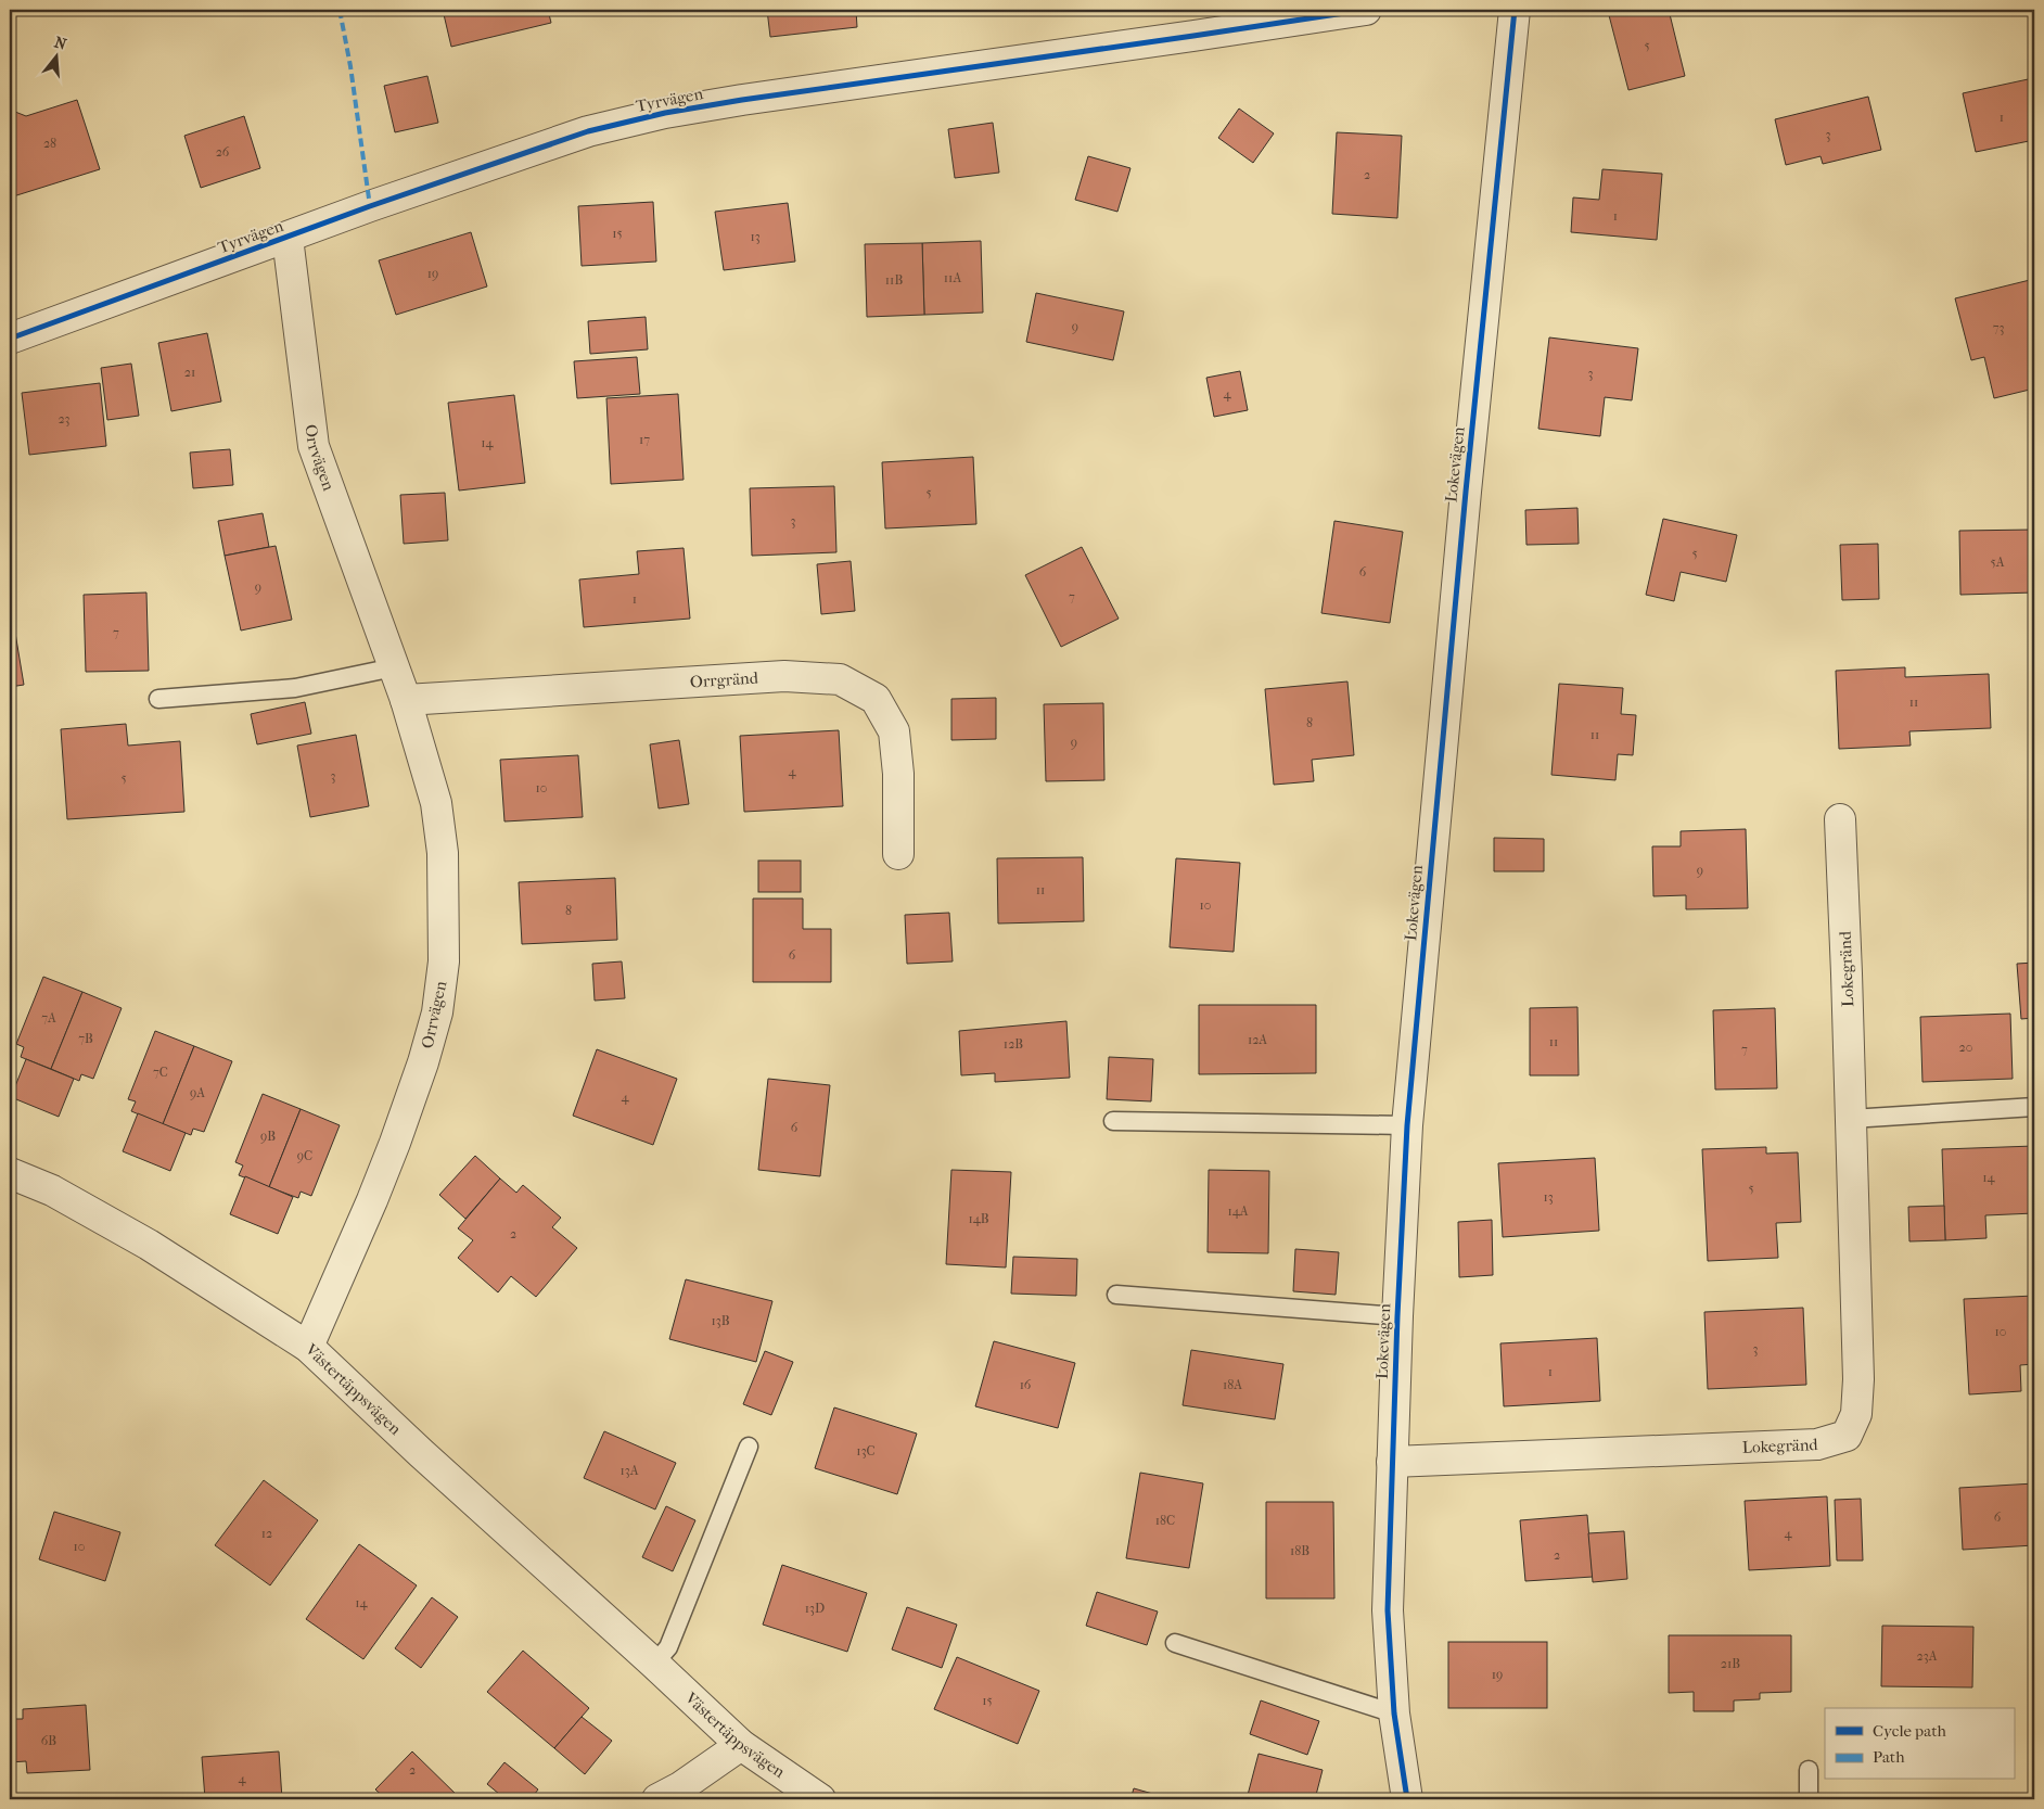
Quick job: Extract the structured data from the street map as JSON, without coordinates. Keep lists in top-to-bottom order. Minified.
{"streets":{"street":["Tyrvägen","Orrvägen","Lokevägen","Orrgränd","Lokegränd","Västertäppsvägen"]},"crossings":[["Tyrvägen","Orrvägen"],["Orrvägen","Orrgränd"],["Orrvägen","Västertäppsvägen"],["Lokevägen","Lokegränd"]],"house_numbers":["5","1","3","28","26","2","1","15","13","19","11A","11B","9","73","21","3","4","23","17","14","5","3","5","5A","6","9","7","1","7","11","8","11","9","4","3","5","10","9","11","10","8","6","7A","7B","12A","11","12B","20","7","7C","9A","4","6","9B","9C","14","5","13","14A","14B","2","13B","10","3","1","16","18A","13C","13A","6","18C","12","4","10","18B","2","14","13D","23A","21B","19","15","6B","2","4"],"legend":["Cycle path","Path"],"north":"top"}
